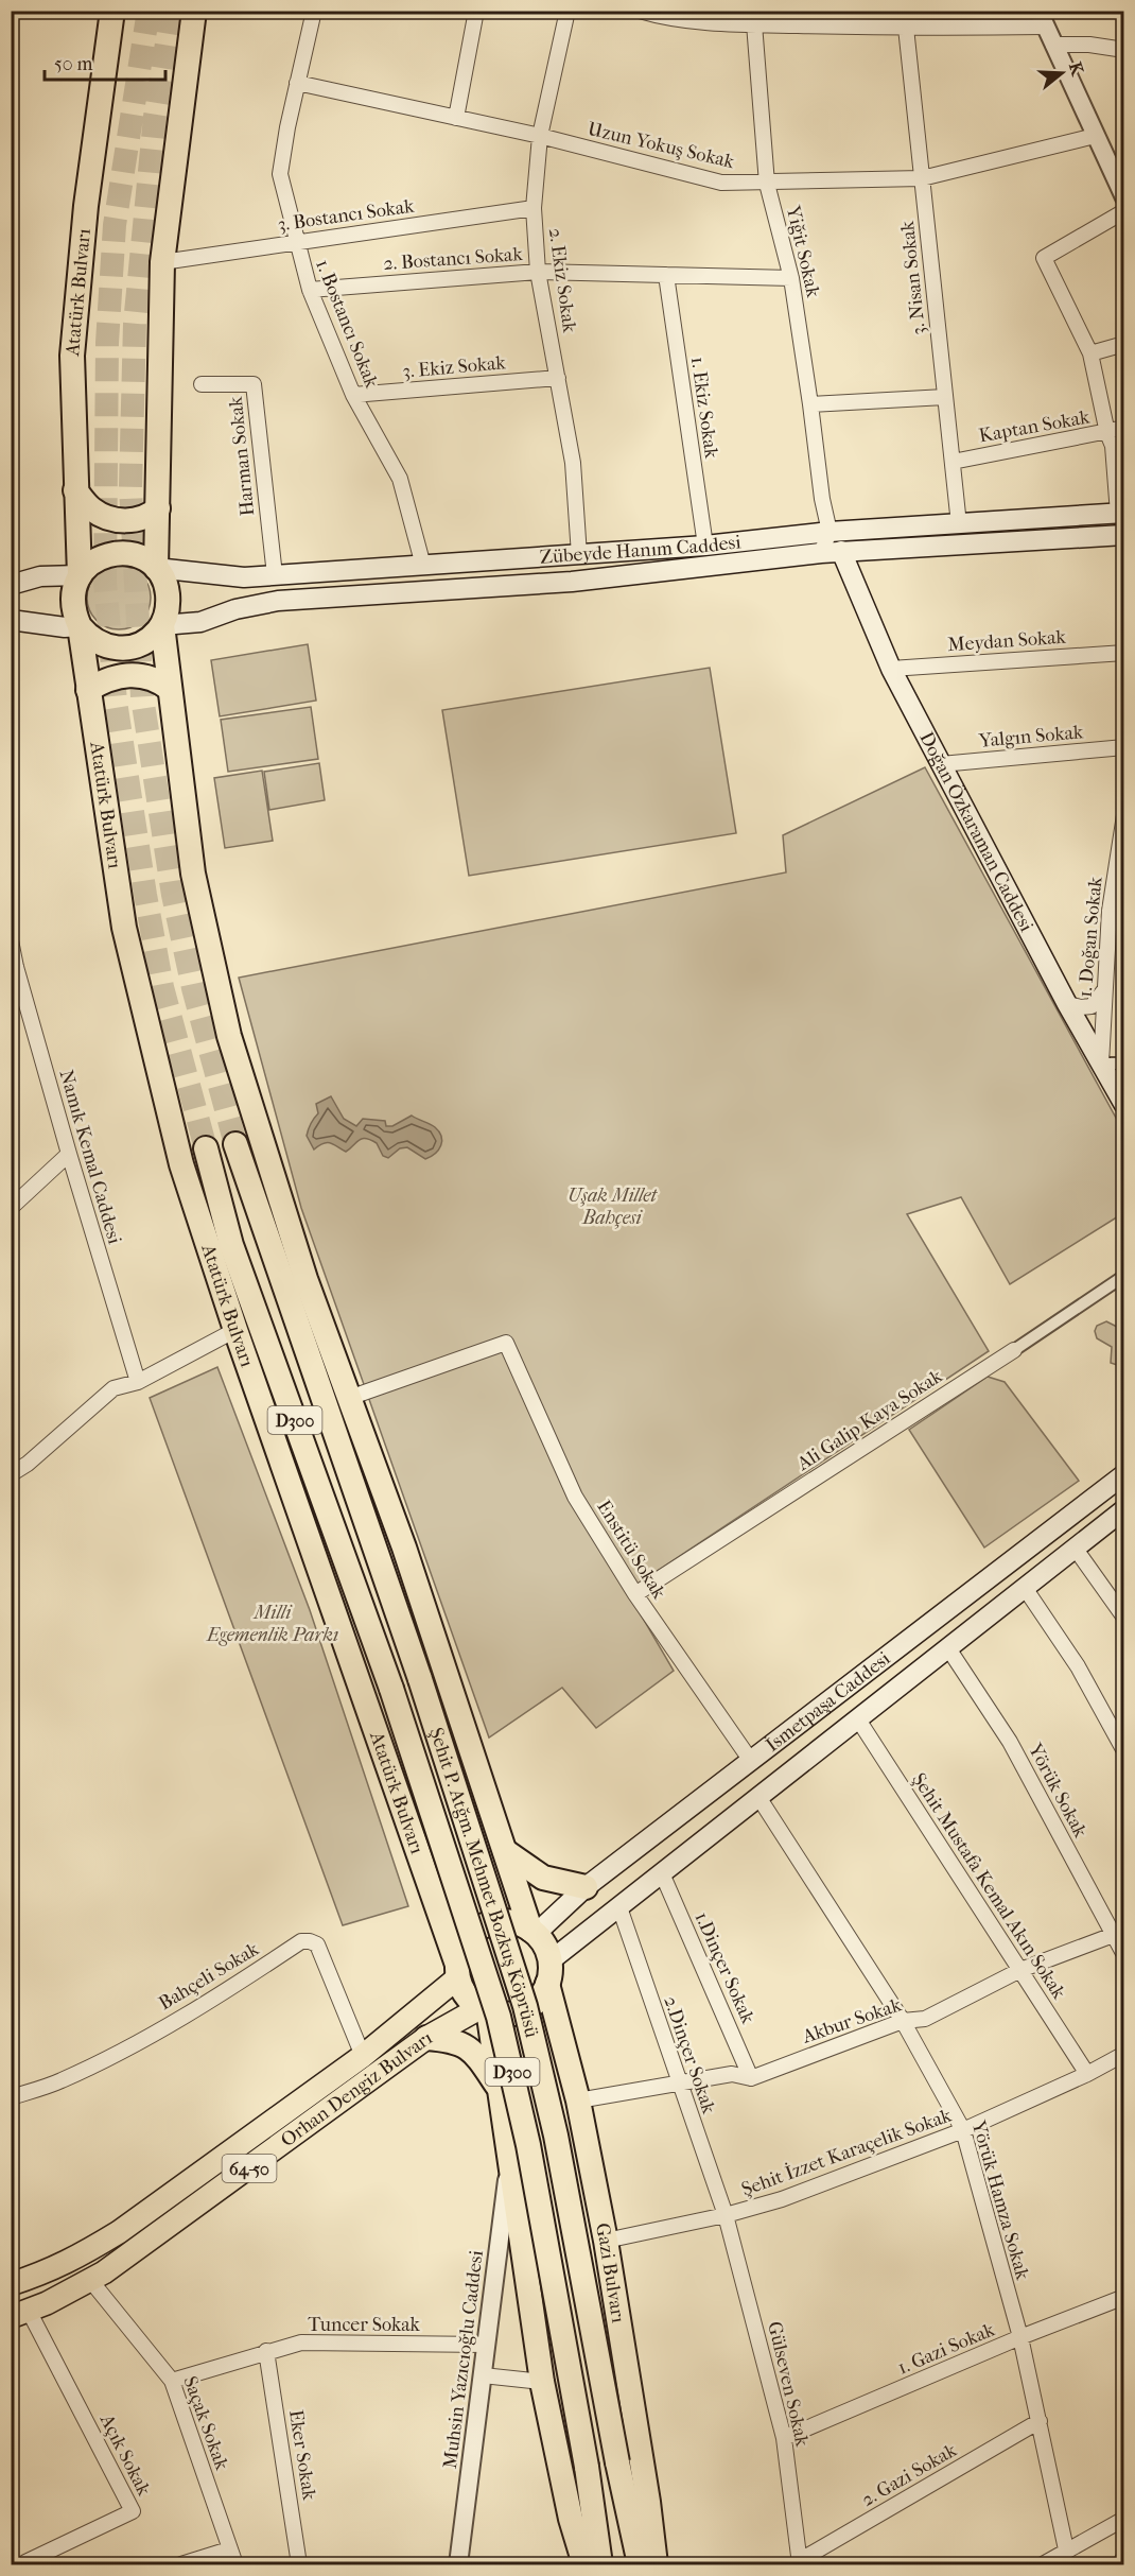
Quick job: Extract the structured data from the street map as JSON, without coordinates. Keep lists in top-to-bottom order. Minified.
{"streets":{"highway":["Atatürk Bulvarı","D300","Şehit P. Atğm. Mehmet Bozkuş Köprüsü","Gazi Bulvarı"],"main road":["Zübeyde Hanım Caddesi","Doğan Özkaraman Caddesi","İsmetpaşa Caddesi","Orhan Dengiz Bulvarı","64-50"],"street":["Uzun Yokuş Sokak","3. Bostancı Sokak","Yiğit Sokak","2. Bostancı Sokak","3. Nisan Sokak","2. Ekiz Sokak","1. Bostancı Sokak","3. Ekiz Sokak","1. Ekiz Sokak","Kaptan Sokak","Harman Sokak","Meydan Sokak","Yalgın Sokak","1. Doğan Sokak","Namık Kemal Caddesi","Ali Galip Kaya Sokak","Enstitü Sokak","Yörük Sokak","Şehit Mustafa Kemal Akın Sokak","1.Dinçer Sokak","Bahçeli Sokak","Akbur Sokak","2.Dinçer Sokak","Şehit İzzet Karaçelik Sokak","Yörük Hamza Sokak","Tuncer Sokak","1. Gazi Sokak","Muhsin Yazıcıoğlu Caddesi","Gülseven Sokak","Saçak Sokak","Açık Sokak","Eker Sokak","2. Gazi Sokak"]},"crossings":[["Uzun Yokuş Sokak","Yiğit Sokak"],["Uzun Yokuş Sokak","3. Nisan Sokak"],["Uzun Yokuş Sokak","2. Ekiz Sokak"],["Uzun Yokuş Sokak","1. Bostancı Sokak"],["3. Bostancı Sokak","2. Ekiz Sokak"],["3. Bostancı Sokak","1. Bostancı Sokak"],["Yiğit Sokak","2. Bostancı Sokak"],["Yiğit Sokak","Zübeyde Hanım Caddesi"],["2. Bostancı Sokak","2. Ekiz Sokak"],["2. Bostancı Sokak","1. Bostancı Sokak"],["2. Bostancı Sokak","1. Ekiz Sokak"],["3. Nisan Sokak","Kaptan Sokak"],["3. Nisan Sokak","Zübeyde Hanım Caddesi"],["2. Ekiz Sokak","3. Ekiz Sokak"],["2. Ekiz Sokak","Zübeyde Hanım Caddesi"],["Atatürk Bulvarı","Zübeyde Hanım Caddesi"],["Atatürk Bulvarı","İsmetpaşa Caddesi"],["Atatürk Bulvarı","Şehit P. Atğm. Mehmet Bozkuş Köprüsü"],["Atatürk Bulvarı","Orhan Dengiz Bulvarı"],["Atatürk Bulvarı","Gazi Bulvarı"],["1. Bostancı Sokak","3. Ekiz Sokak"],["1. Bostancı Sokak","Zübeyde Hanım Caddesi"],["1. Ekiz Sokak","Zübeyde Hanım Caddesi"],["Harman Sokak","Zübeyde Hanım Caddesi"],["Zübeyde Hanım Caddesi","Doğan Özkaraman Caddesi"],["Meydan Sokak","Doğan Özkaraman Caddesi"],["Yalgın Sokak","Doğan Özkaraman Caddesi"],["Doğan Özkaraman Caddesi","1. Doğan Sokak"],["Ali Galip Kaya Sokak","Enstitü Sokak"],["Enstitü Sokak","İsmetpaşa Caddesi"],["İsmetpaşa Caddesi","Yörük Sokak"],["İsmetpaşa Caddesi","Şehit Mustafa Kemal Akın Sokak"],["İsmetpaşa Caddesi","1.Dinçer Sokak"],["İsmetpaşa Caddesi","2.Dinçer Sokak"],["İsmetpaşa Caddesi","Orhan Dengiz Bulvarı"],["İsmetpaşa Caddesi","Yörük Hamza Sokak"],["İsmetpaşa Caddesi","Gazi Bulvarı"],["Yörük Sokak","Akbur Sokak"],["Şehit Mustafa Kemal Akın Sokak","Akbur Sokak"],["Şehit Mustafa Kemal Akın Sokak","Şehit İzzet Karaçelik Sokak"],["1.Dinçer Sokak","Akbur Sokak"],["Bahçeli Sokak","Orhan Dengiz Bulvarı"],["Akbur Sokak","2.Dinçer Sokak"],["Akbur Sokak","Yörük Hamza Sokak"],["Akbur Sokak","Gazi Bulvarı"],["2.Dinçer Sokak","Şehit İzzet Karaçelik Sokak"],["2.Dinçer Sokak","Gülseven Sokak"],["Orhan Dengiz Bulvarı","Gazi Bulvarı"],["Orhan Dengiz Bulvarı","Saçak Sokak"],["Orhan Dengiz Bulvarı","Açık Sokak"],["Şehit İzzet Karaçelik Sokak","Yörük Hamza Sokak"],["Şehit İzzet Karaçelik Sokak","Gazi Bulvarı"],["Şehit İzzet Karaçelik Sokak","Gülseven Sokak"],["Yörük Hamza Sokak","1. Gazi Sokak"],["Yörük Hamza Sokak","2. Gazi Sokak"],["Tuncer Sokak","Muhsin Yazıcıoğlu Caddesi"],["Tuncer Sokak","Saçak Sokak"],["Tuncer Sokak","Eker Sokak"],["1. Gazi Sokak","Gülseven Sokak"],["Gülseven Sokak","2. Gazi Sokak"]],"parks":["Uşak Millet Bahçesi","Milli Egemenlik Parkı"],"scale_bar":"50 m","north":"right"}
